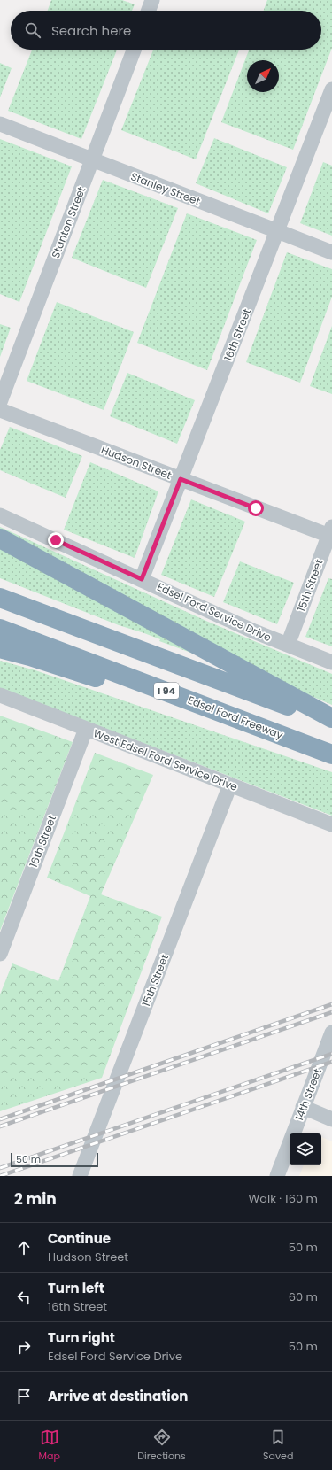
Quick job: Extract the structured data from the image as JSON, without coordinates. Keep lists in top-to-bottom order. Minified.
{"streets":{"highway":["I 94","Edsel Ford Freeway"],"street":["Stanley Street","Stanton Street","16th Street","Hudson Street","15th Street","Edsel Ford Service Drive","West Edsel Ford Service Drive","14th Street"]},"crossings":[["Stanley Street","Stanton Street"],["Stanley Street","16th Street"],["16th Street","Hudson Street"],["16th Street","Edsel Ford Service Drive"],["16th Street","West Edsel Ford Service Drive"],["Hudson Street","15th Street"],["15th Street","Edsel Ford Service Drive"],["15th Street","West Edsel Ford Service Drive"]],"scale_bar":"50 m","north":"top right","page":{"search":"Search here","scale":"50 m","heading":["2 min","Walk · 160 m"],"list":[["Continue","Hudson Street","50 m"],["Turn left","16th Street","60 m"],["Turn right","Edsel Ford Service Drive","50 m"],"Arrive at destination"],"nav":["Map","Directions","Saved"]}}
